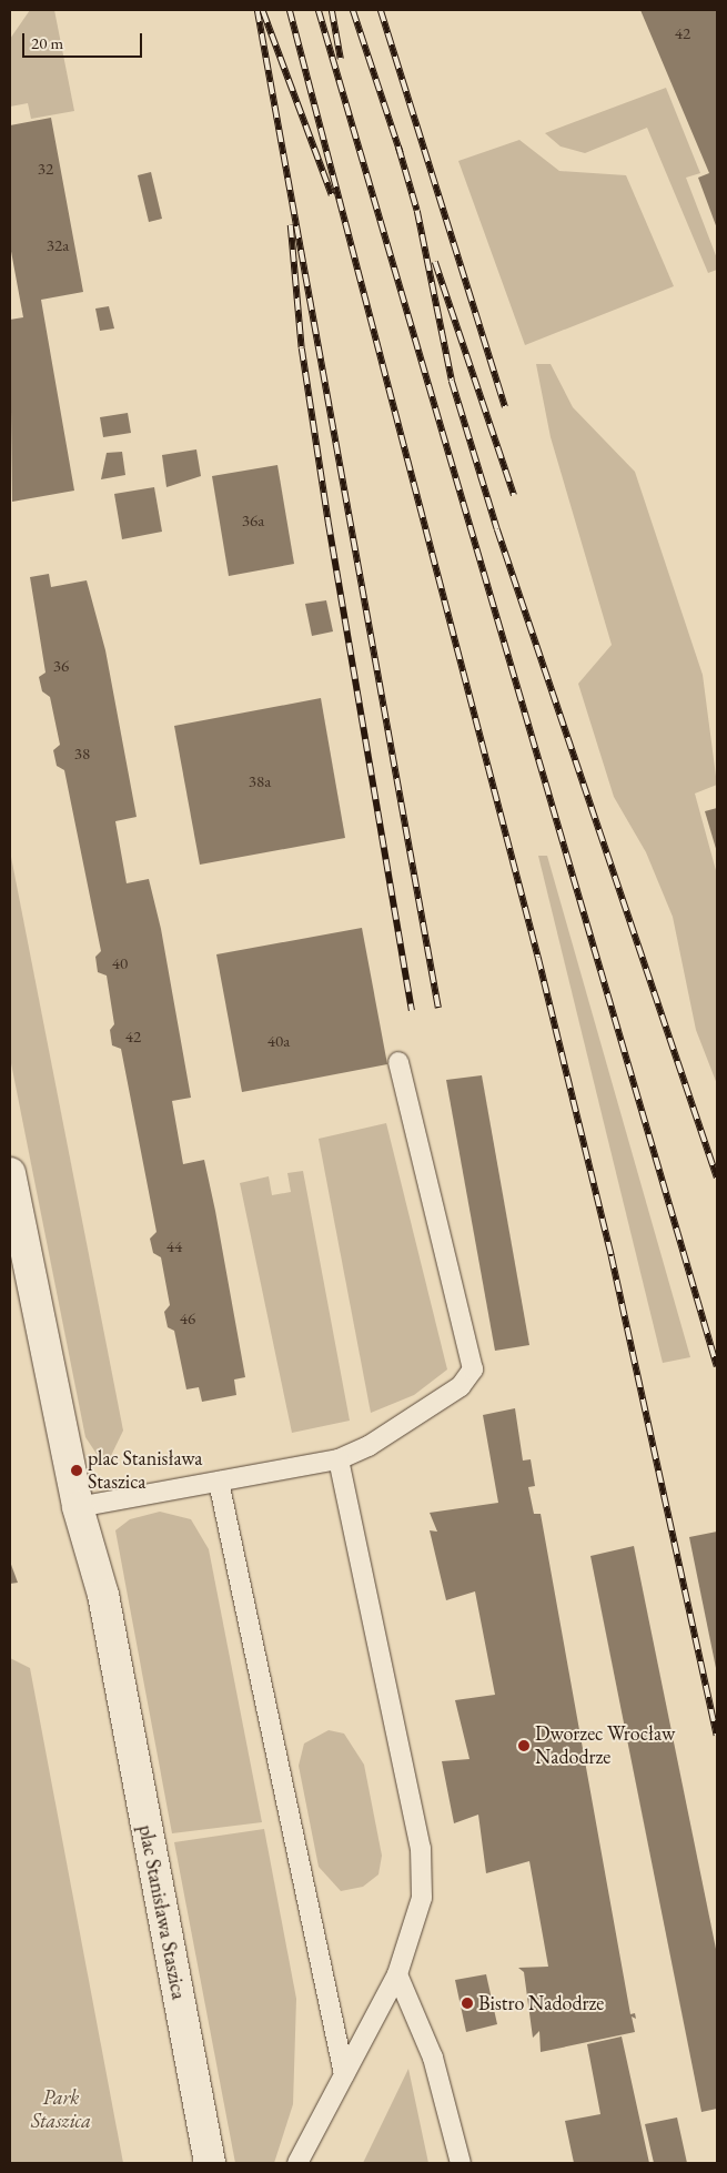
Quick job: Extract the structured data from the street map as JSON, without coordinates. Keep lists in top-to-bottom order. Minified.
{"streets":{"street":["plac Stanisława Staszica"]},"parks":["Park Staszica"],"places":["plac Stanisława Staszica","Dworzec Wrocław Nadodrze","Bistro Nadodrze"],"house_numbers":["42","32","32a","36a","36","38","38a","40","42","40a","44","46"],"scale_bar":"20 m"}
